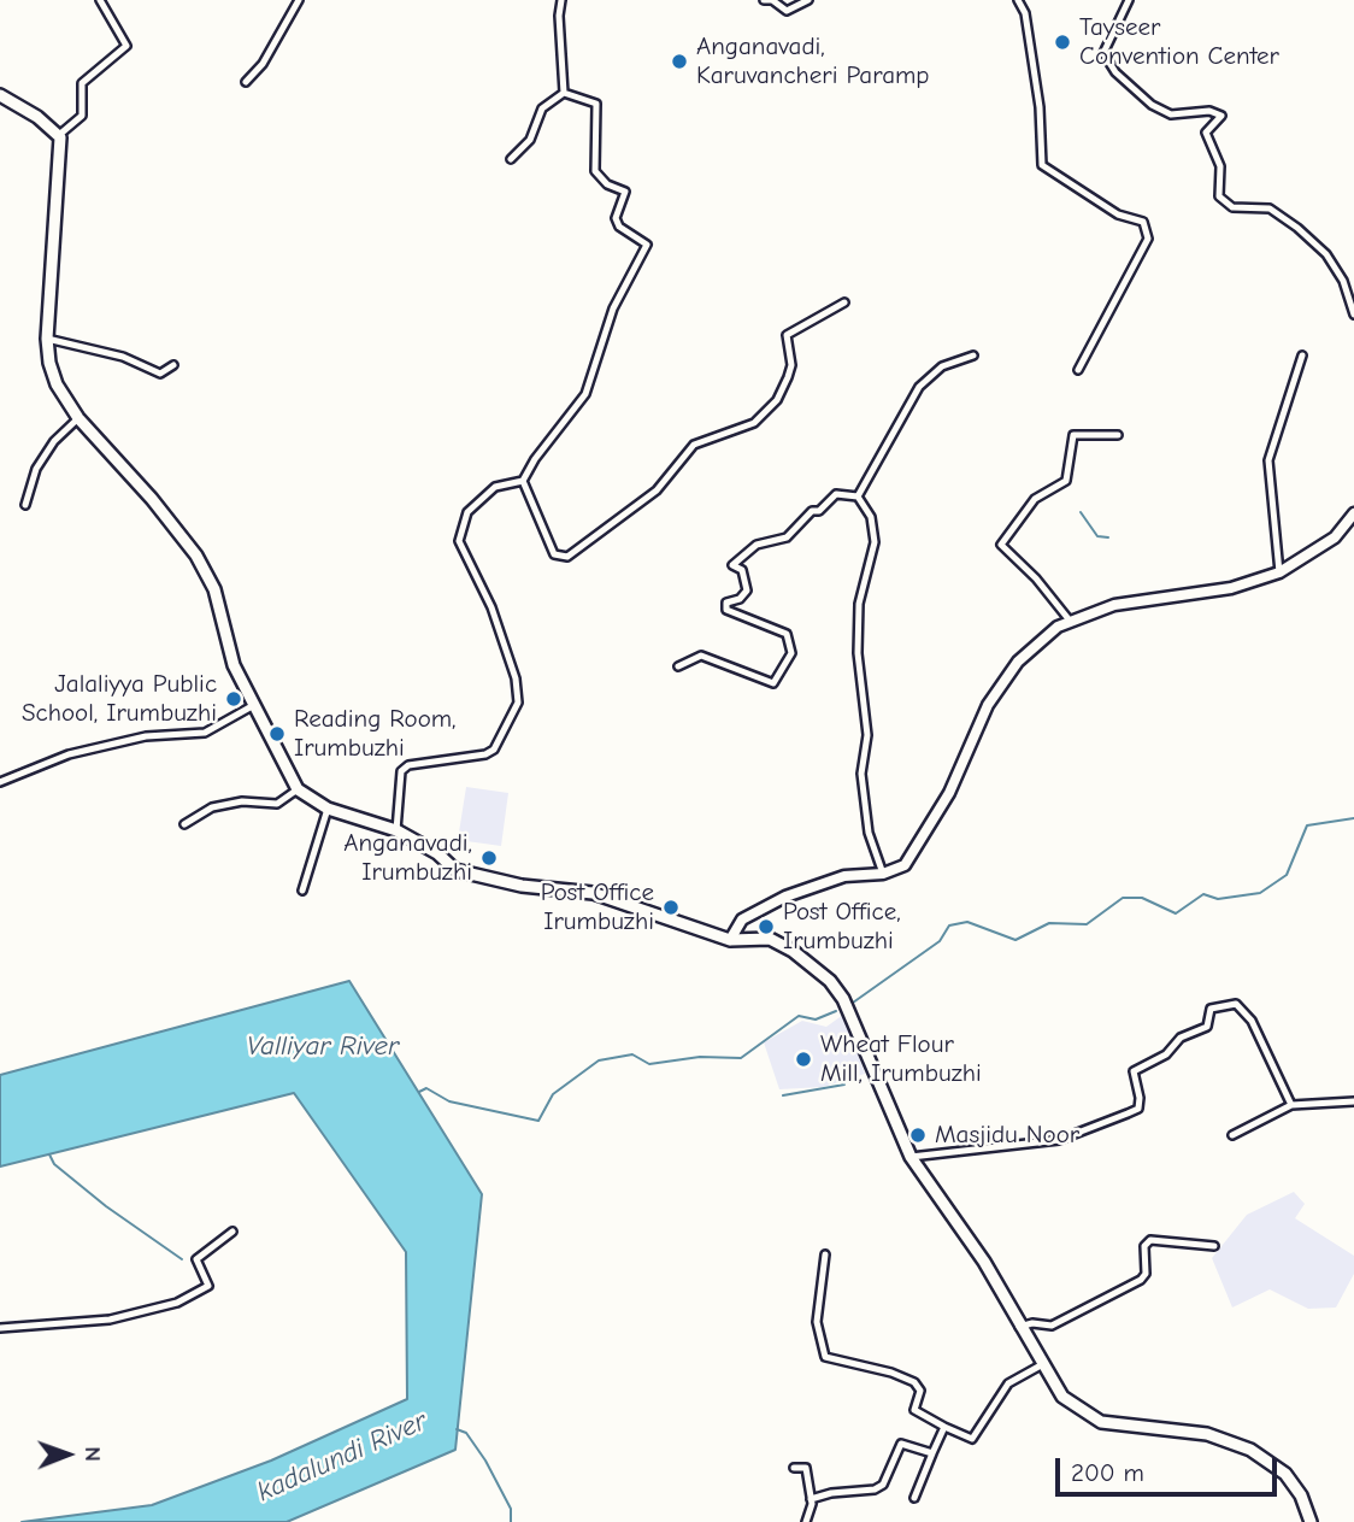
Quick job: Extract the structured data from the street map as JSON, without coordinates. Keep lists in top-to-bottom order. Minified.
{"water":["Valliyar River","kadalundi River"],"places":["Tayseer Convention Center","Anganavadi, Karuvancheri Paramp","Jalaliyya Public School, Irumbuzhi","Reading Room, Irumbuzhi","Anganavadi, Irumbuzhi","Post Office Irumbuzhi","Post Office, Irumbuzhi","Wheat Flour Mill, Irumbuzhi","Masjidu Noor"],"scale_bar":"200 m","north":"right"}
